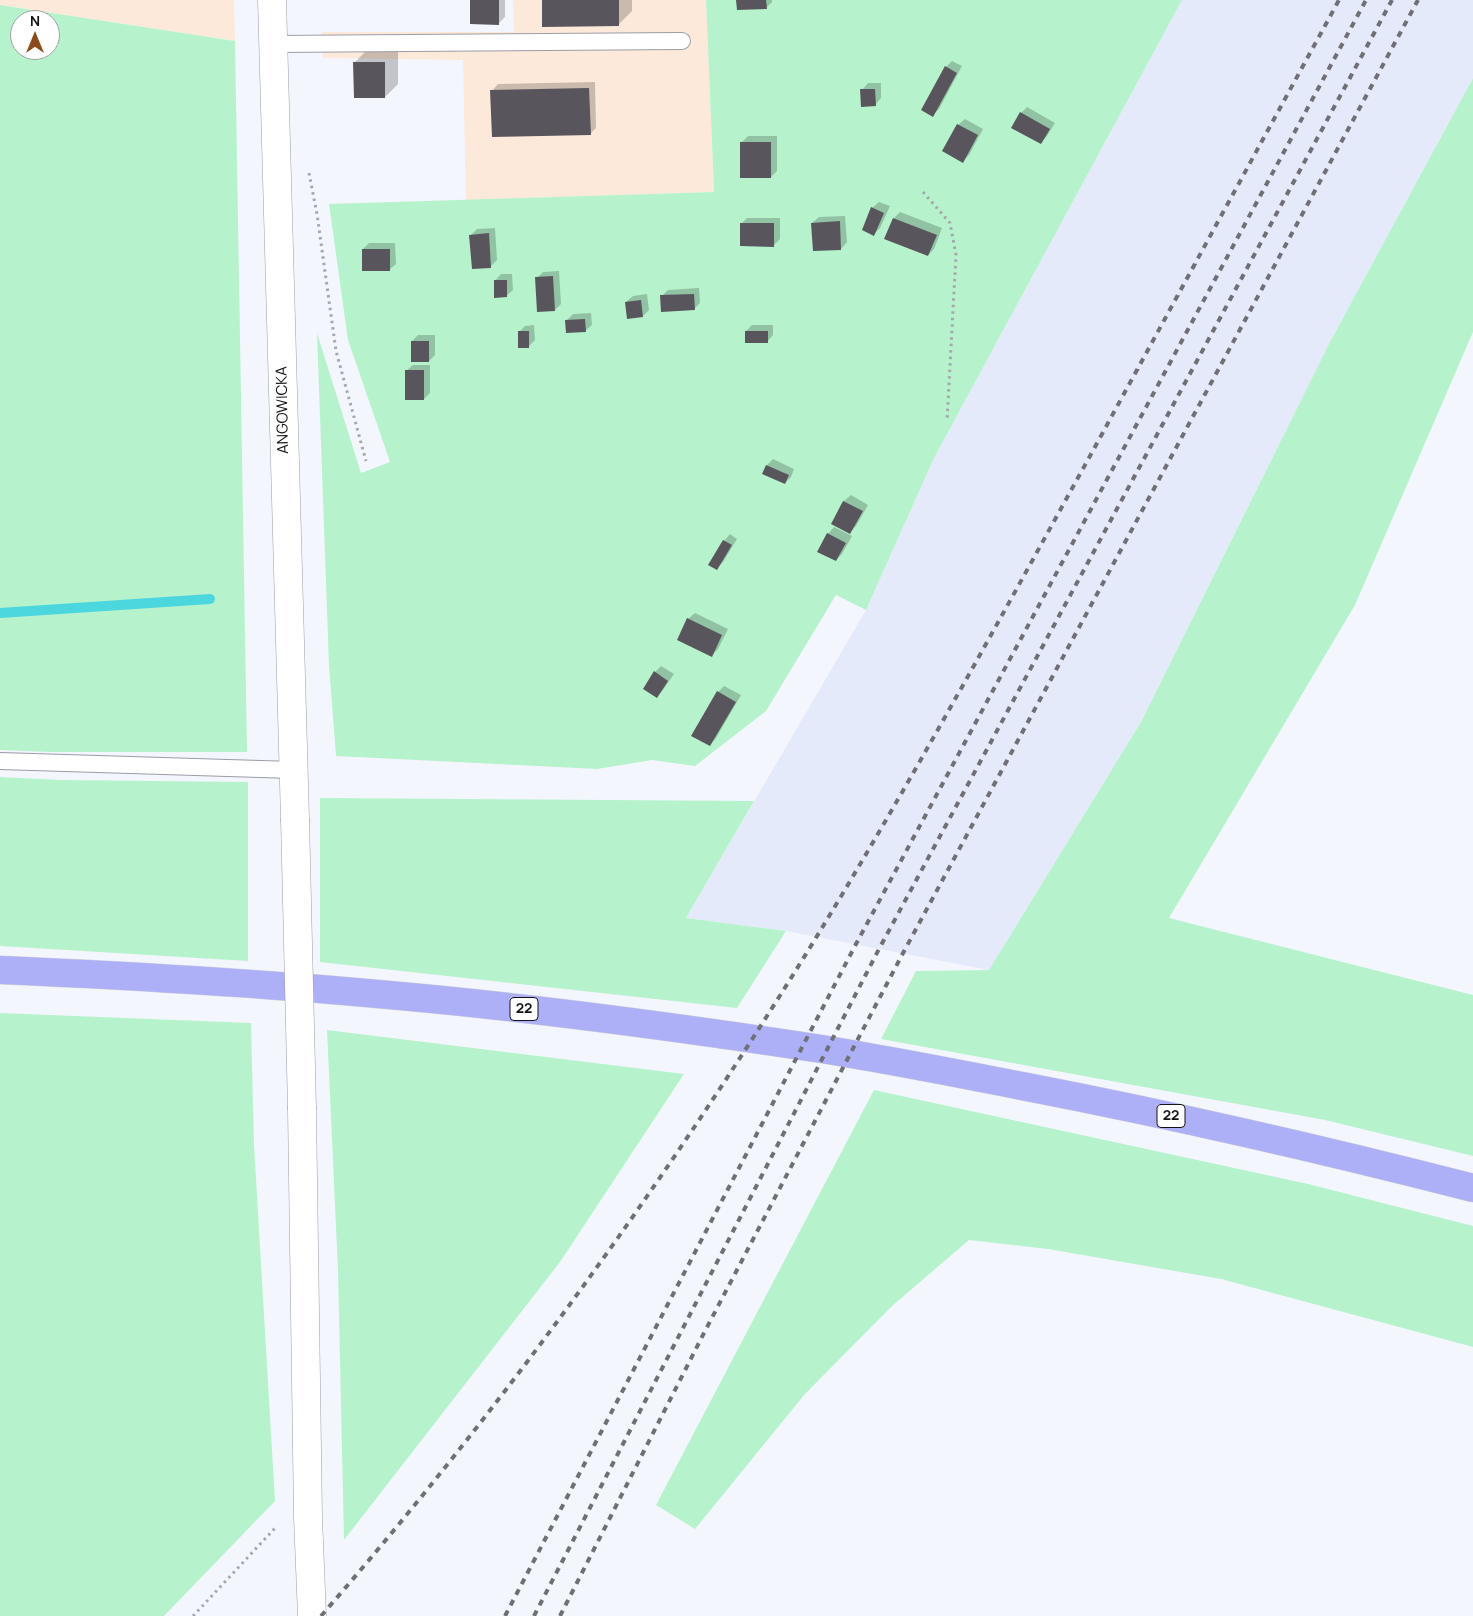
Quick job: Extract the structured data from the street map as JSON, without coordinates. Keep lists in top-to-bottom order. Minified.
{"streets":{"main road":["22"],"street":["ANGOWICKA"]},"north":"top"}
